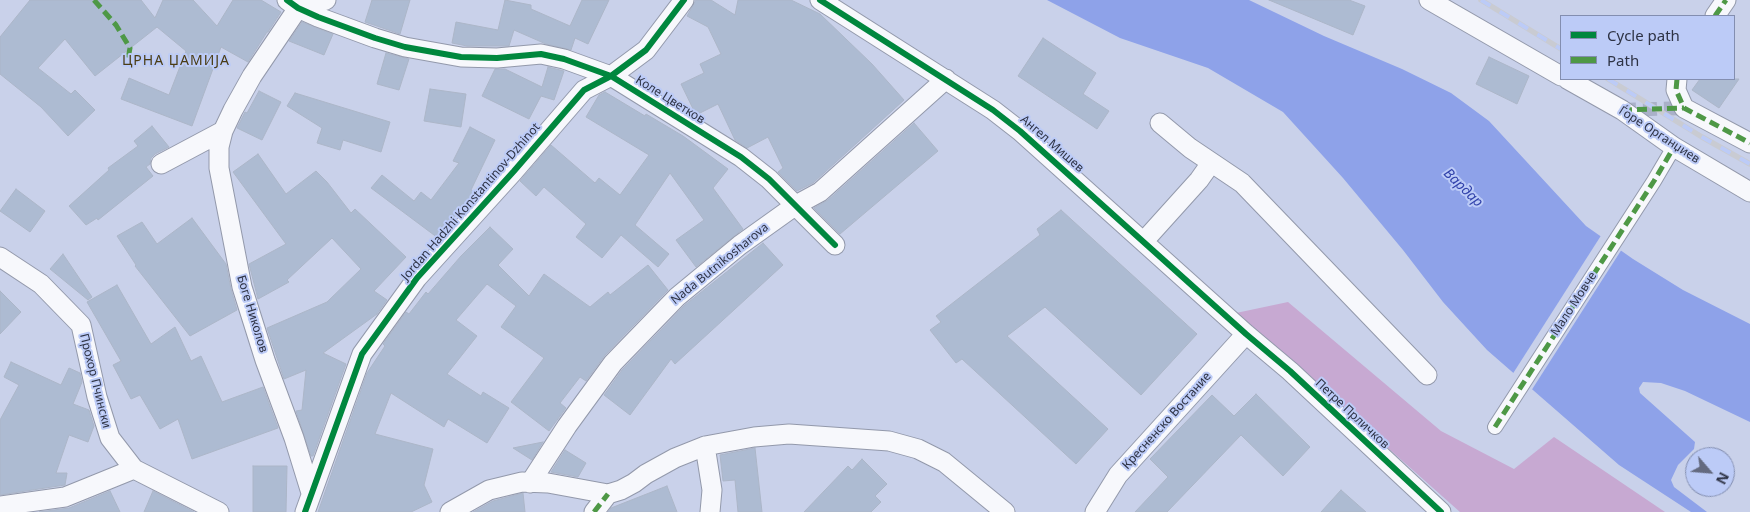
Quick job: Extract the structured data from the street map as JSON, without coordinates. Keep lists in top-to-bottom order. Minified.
{"streets":{"street":["Коле Цветков","Ѓоре Органџиев","Ангел Мишев","Jordan Hadzhi Konstantinov-Dzhinot","Nada Butnikosharova","Мало Мовче","Боге Николов","Прохор Пчински","Петре Прличков","Кресненско Востание"]},"crossings":[["Коле Цветков","Jordan Hadzhi Konstantinov-Dzhinot"],["Коле Цветков","Nada Butnikosharova"],["Коле Цветков","Боге Николов"],["Ѓоре Органџиев","Мало Мовче"],["Ангел Мишев","Nada Butnikosharova"],["Ангел Мишев","Петре Прличков"],["Ангел Мишев","Кресненско Востание"],["Jordan Hadzhi Konstantinov-Dzhinot","Боге Николов"],["Петре Прличков","Кресненско Востание"]],"districts":["ЦРНА ЏАМИЈА"],"water":["Вардар"],"legend":["Cycle path","Path"],"north":"bottom right"}
